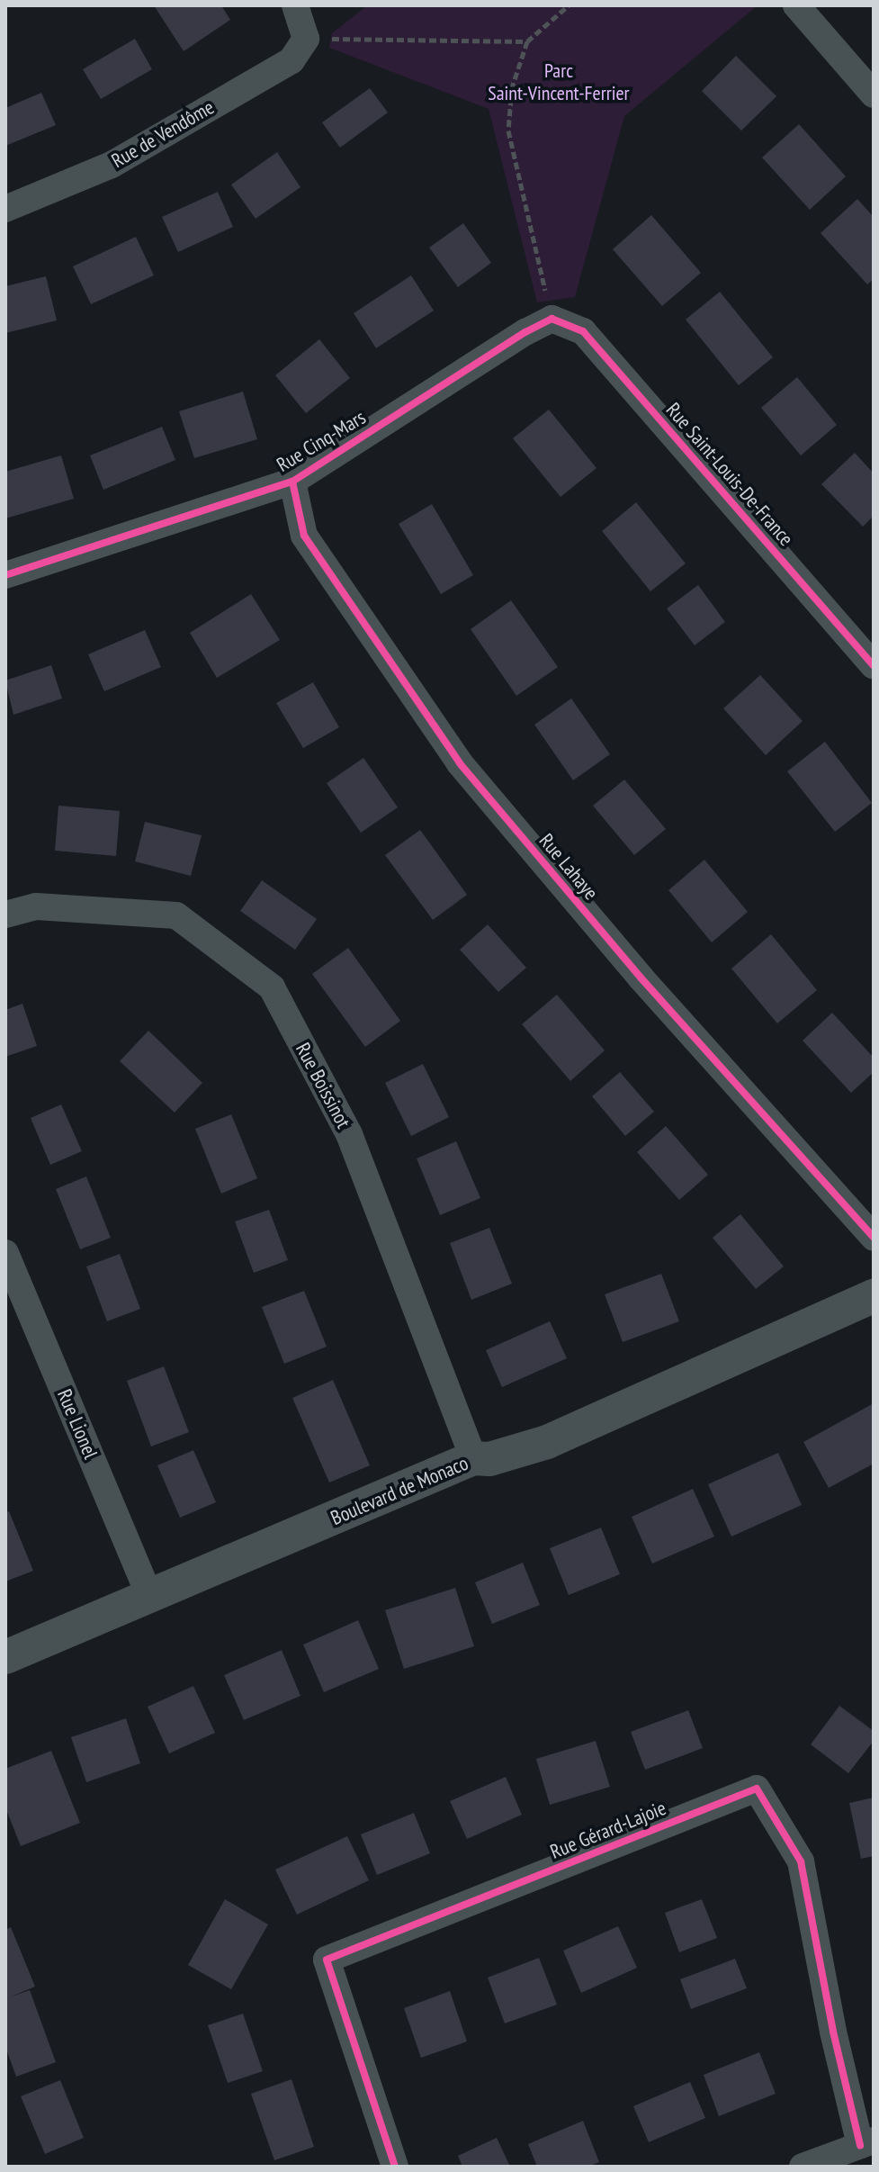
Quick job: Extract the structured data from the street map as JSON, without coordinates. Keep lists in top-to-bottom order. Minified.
{"streets":{"street":["Rue de Vendôme","Rue Cinq-Mars","Rue Saint-Louis-De-France","Rue Lahaye","Rue Boissinot","Rue Lionel","Boulevard de Monaco","Rue Gérard-Lajoie"]},"crossings":[["Rue Cinq-Mars","Rue Saint-Louis-De-France"],["Rue Cinq-Mars","Rue Lahaye"],["Rue Boissinot","Boulevard de Monaco"],["Rue Lionel","Boulevard de Monaco"]],"parks":["Parc Saint-Vincent-Ferrier"]}
